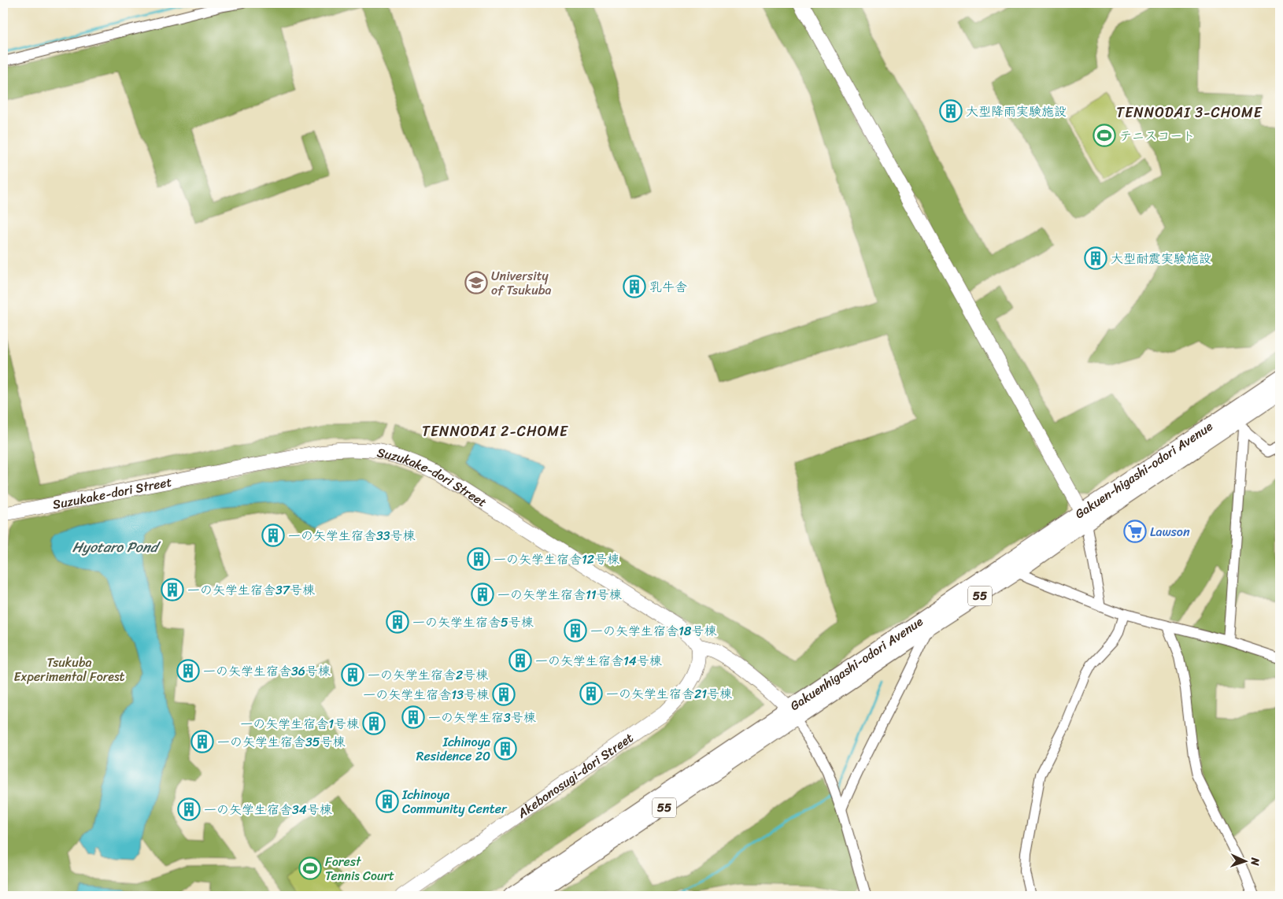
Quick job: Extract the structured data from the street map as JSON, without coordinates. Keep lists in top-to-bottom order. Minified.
{"streets":{"main road":["Gakuen-higashi-odori Avenue","55","Gakuenhigashi-odori Avenue"],"street":["Suzukake-dori Street","Akebonosugi-dori Street"]},"crossings":[["Gakuen-higashi-odori Avenue","Gakuenhigashi-odori Avenue"],["Suzukake-dori Street","Akebonosugi-dori Street"]],"districts":["TENNODAI 3-CHOME","TENNODAI 2-CHOME"],"water":["Hyotaro Pond"],"parks":["Tsukuba Experimental Forest"],"places":{"building":["大型降雨実験施設","大型耐震実験施設","乳牛舎","一の矢学生宿舎33号棟","一の矢学生宿舎12号棟","一の矢学生宿舎37号棟","一の矢学生宿舎11号棟","一の矢学生宿舎5号棟","一の矢学生宿舎18号棟","一の矢学生宿舎14号棟","一の矢学生宿舎36号棟","一の矢学生宿舎2号棟","一の矢学生宿舎21号棟","一の矢学生宿舎13号棟","一の矢学生宿3号棟","一の矢学生宿舎1号棟","一の矢学生宿舎35号棟","Ichinoya Residence 20","Ichinoya Community Center","一の矢学生宿舎34号棟"],"sports":["テニスコート","Forest Tennis Court"],"school or university":["University of Tsukuba"],"supermarket":["Lawson"]},"north":"right"}
